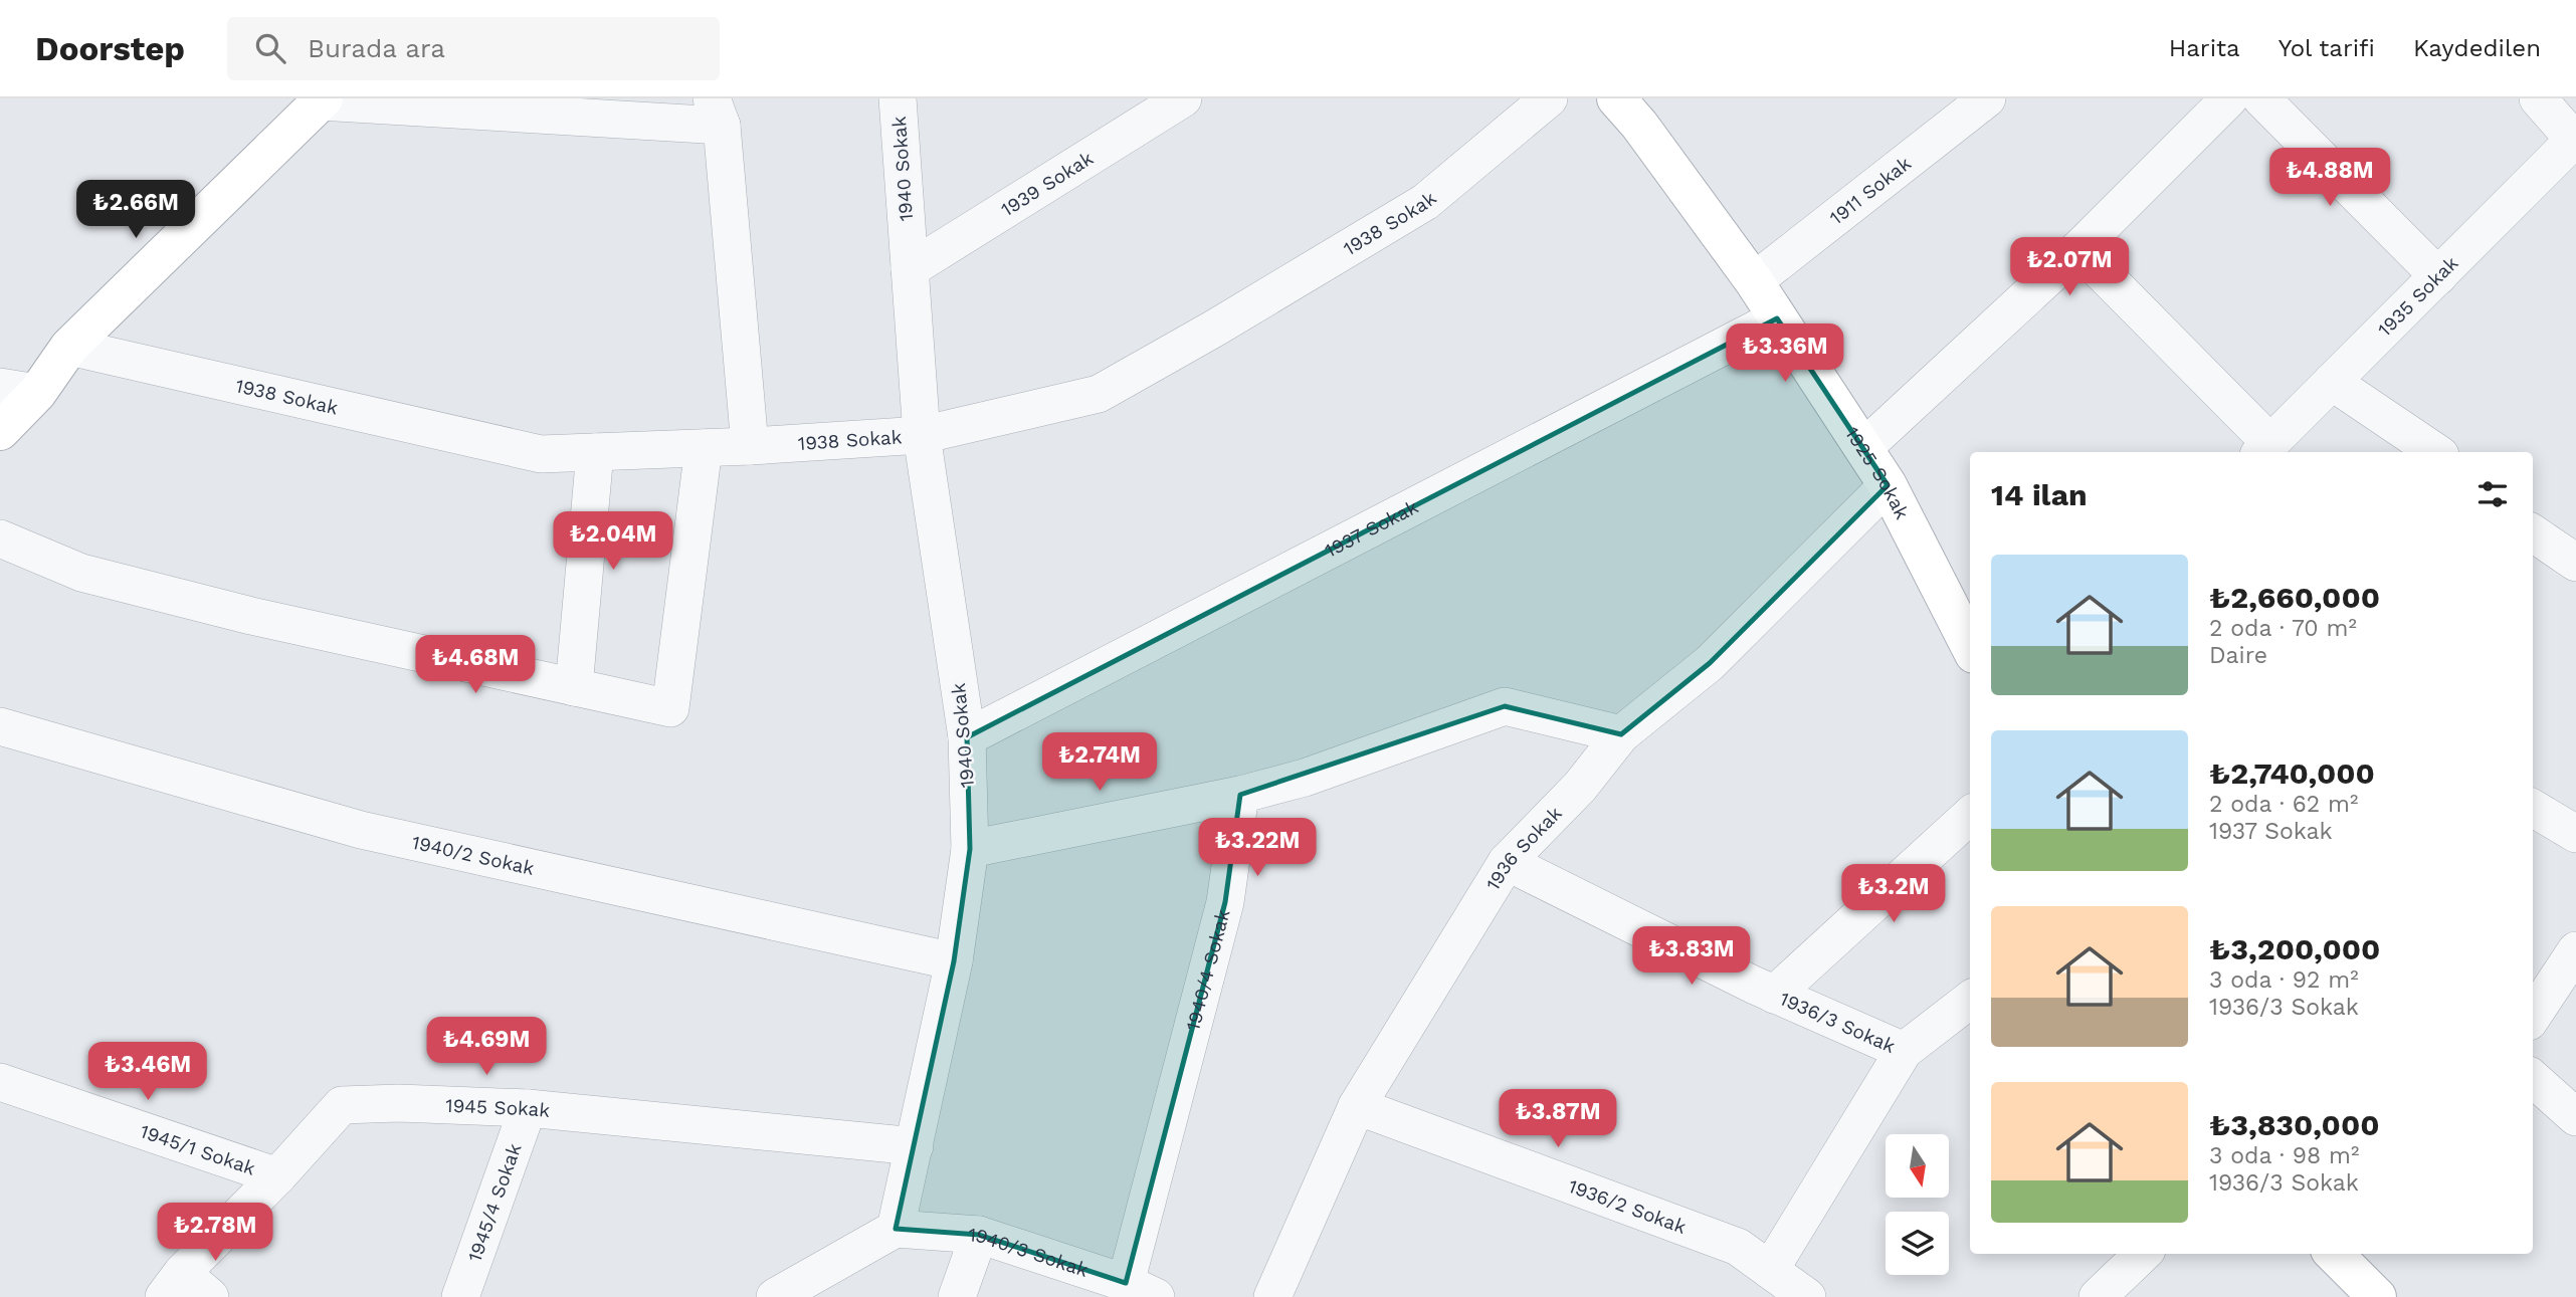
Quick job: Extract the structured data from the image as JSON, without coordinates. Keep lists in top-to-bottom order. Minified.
{"streets":{"street":["1940 Sokak","1939 Sokak","1911 Sokak","1938 Sokak","1935 Sokak","1925 Sokak","1937 Sokak","1936 Sokak","1940/2 Sokak","1940/4 Sokak","1936/3 Sokak","1945 Sokak","1945/1 Sokak","1945/4 Sokak","1936/2 Sokak","1940/3 Sokak"]},"crossings":[["1940 Sokak","1939 Sokak"],["1940 Sokak","1938 Sokak"],["1940 Sokak","1937 Sokak"],["1940 Sokak","1940/2 Sokak"],["1940 Sokak","1945 Sokak"],["1940 Sokak","1940/3 Sokak"],["1911 Sokak","1925 Sokak"],["1925 Sokak","1937 Sokak"],["1925 Sokak","1936 Sokak"],["1936 Sokak","1936/3 Sokak"],["1936 Sokak","1936/2 Sokak"],["1940/4 Sokak","1940/3 Sokak"],["1945 Sokak","1945/1 Sokak"],["1945 Sokak","1945/4 Sokak"]],"north":"bottom","page":{"header":"Doorstep","search":"Burada ara","nav":["Harita","Yol tarifi","Kaydedilen"],"price":["₺4.88M","₺2.66M","₺2.07M","₺3.36M","₺2.04M","₺4.68M","₺2.74M","₺3.22M","₺3.2M","₺3.83M","₺4.69M","₺3.46M","₺3.87M","₺2.78M"],"heading":"14 ilan","list":[{"name":"₺2,660,000","note":"2 oda · 70 m² · Daire"},{"name":"₺2,740,000","note":"2 oda · 62 m² · 1937 Sokak"},{"name":"₺3,200,000","note":"3 oda · 92 m² · 1936/3 Sokak"},{"name":"₺3,830,000","note":"3 oda · 98 m² · 1936/3 Sokak"}]}}
